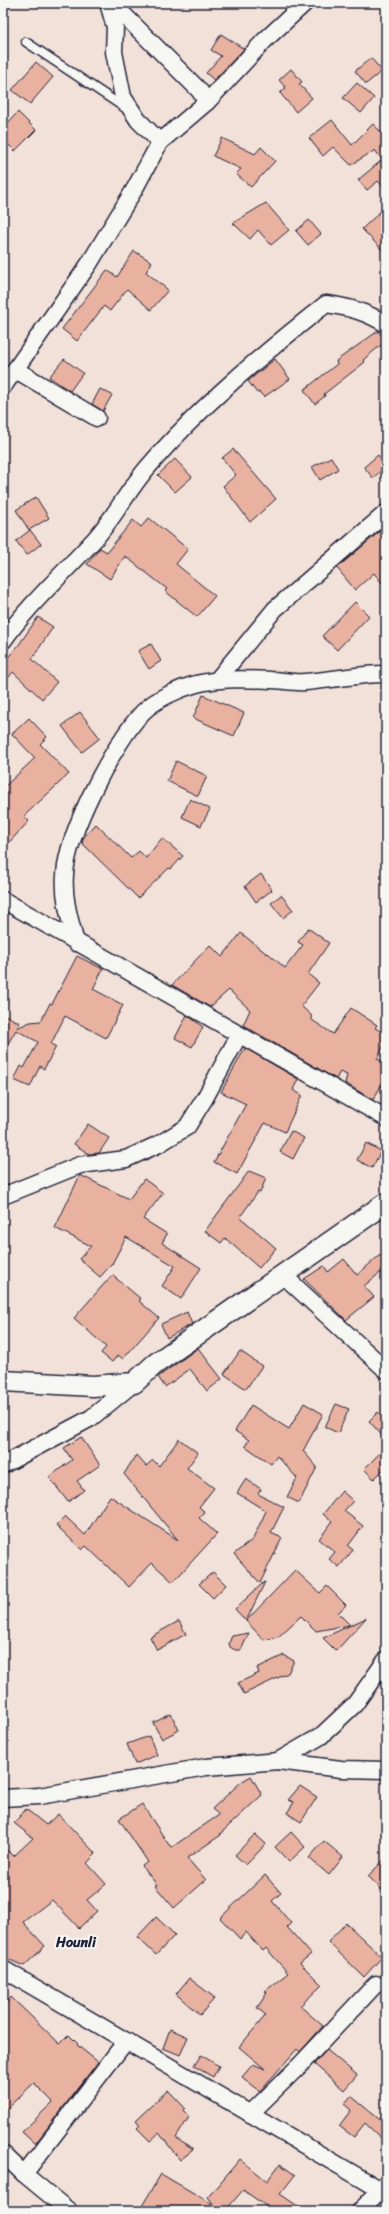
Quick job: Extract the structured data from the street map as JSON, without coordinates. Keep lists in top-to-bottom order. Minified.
{"districts":["Hounli"]}
